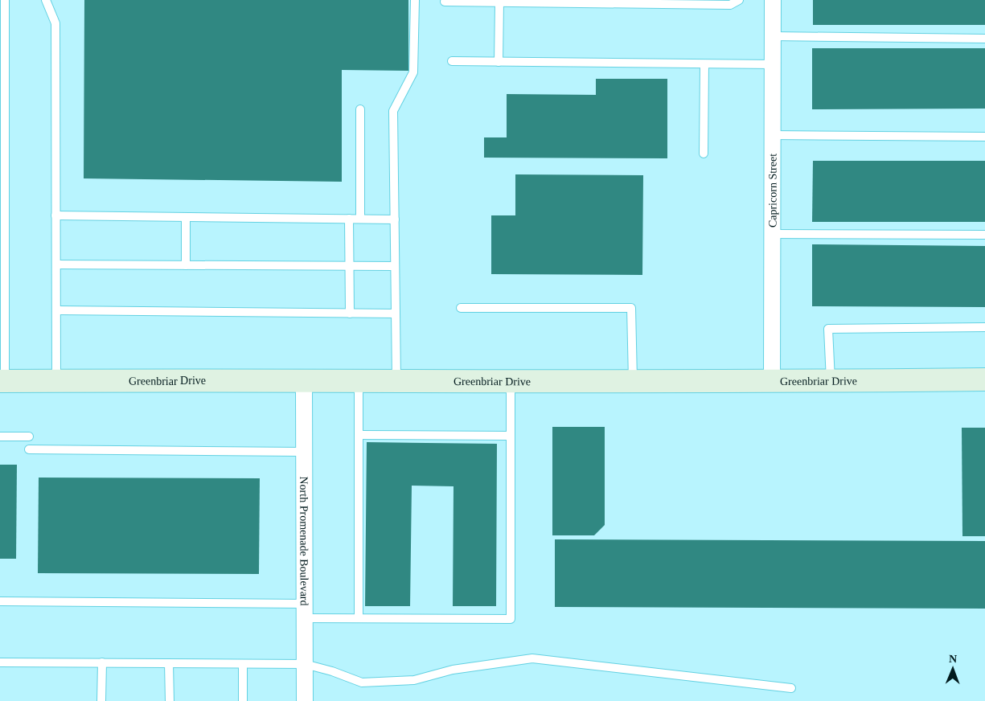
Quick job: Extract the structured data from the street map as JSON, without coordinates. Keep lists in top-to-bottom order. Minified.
{"streets":{"street":["Capricorn Street","Greenbriar Drive","North Promenade Boulevard"]},"crossings":[["Capricorn Street","Greenbriar Drive"],["Greenbriar Drive","North Promenade Boulevard"]],"north":"top"}
